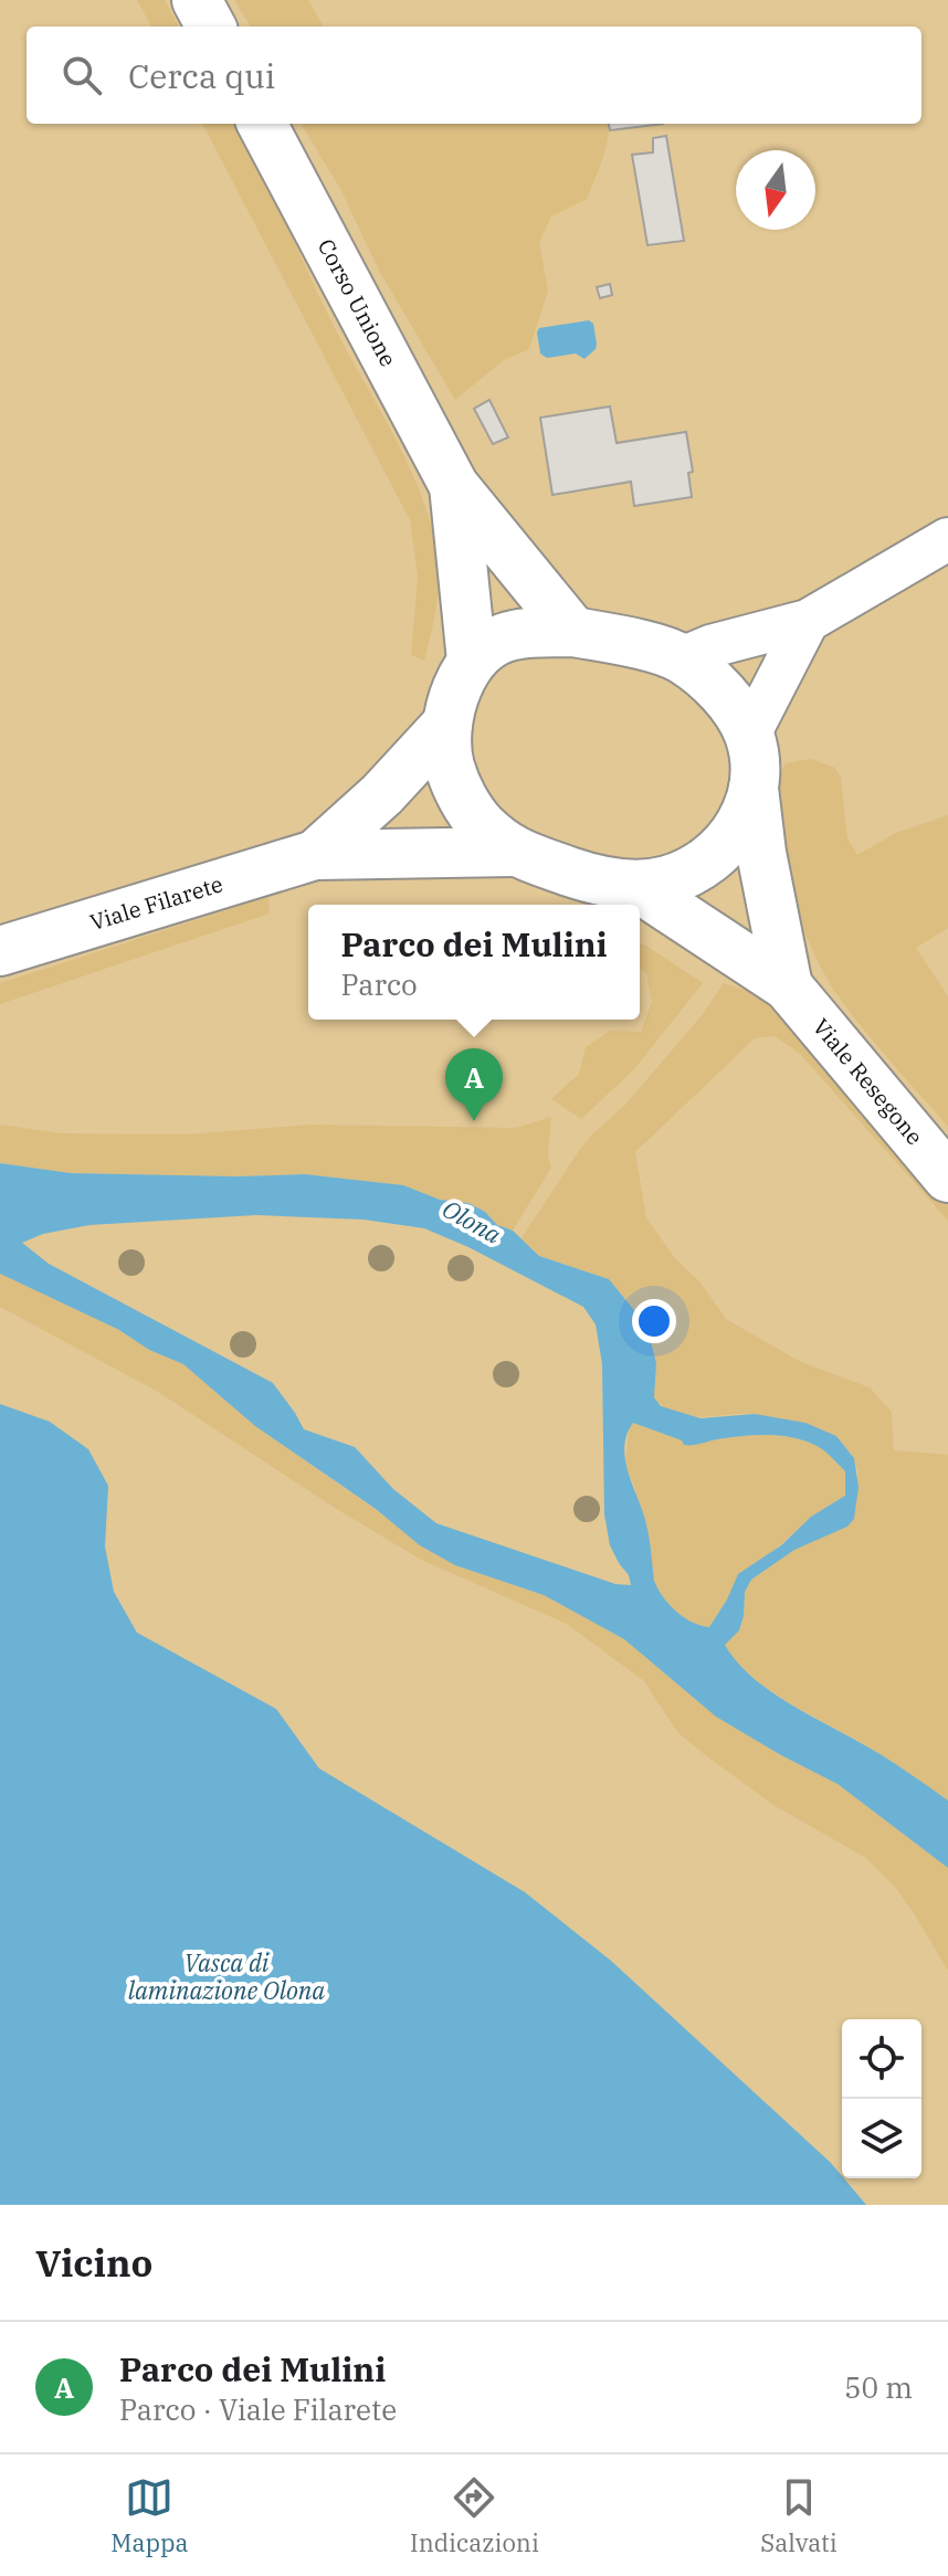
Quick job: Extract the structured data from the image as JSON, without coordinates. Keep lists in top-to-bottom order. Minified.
{"streets":{"street":["Corso Unione","Viale Filarete","Viale Resegone"]},"crossings":[["Corso Unione","Viale Filarete"],["Corso Unione","Viale Resegone"],["Viale Filarete","Viale Resegone"]],"water":["Olona","Vasca di laminazione Olona"],"north":"bottom","page":{"search":"Cerca qui","popup":["Parco dei Mulini","Parco"],"pins":"A","heading":"Vicino","list":[{"mark":"A","name":"Parco dei Mulini","note":"Parco · Viale Filarete","value":"50 m"}],"nav":["Mappa","Indicazioni","Salvati"]}}
